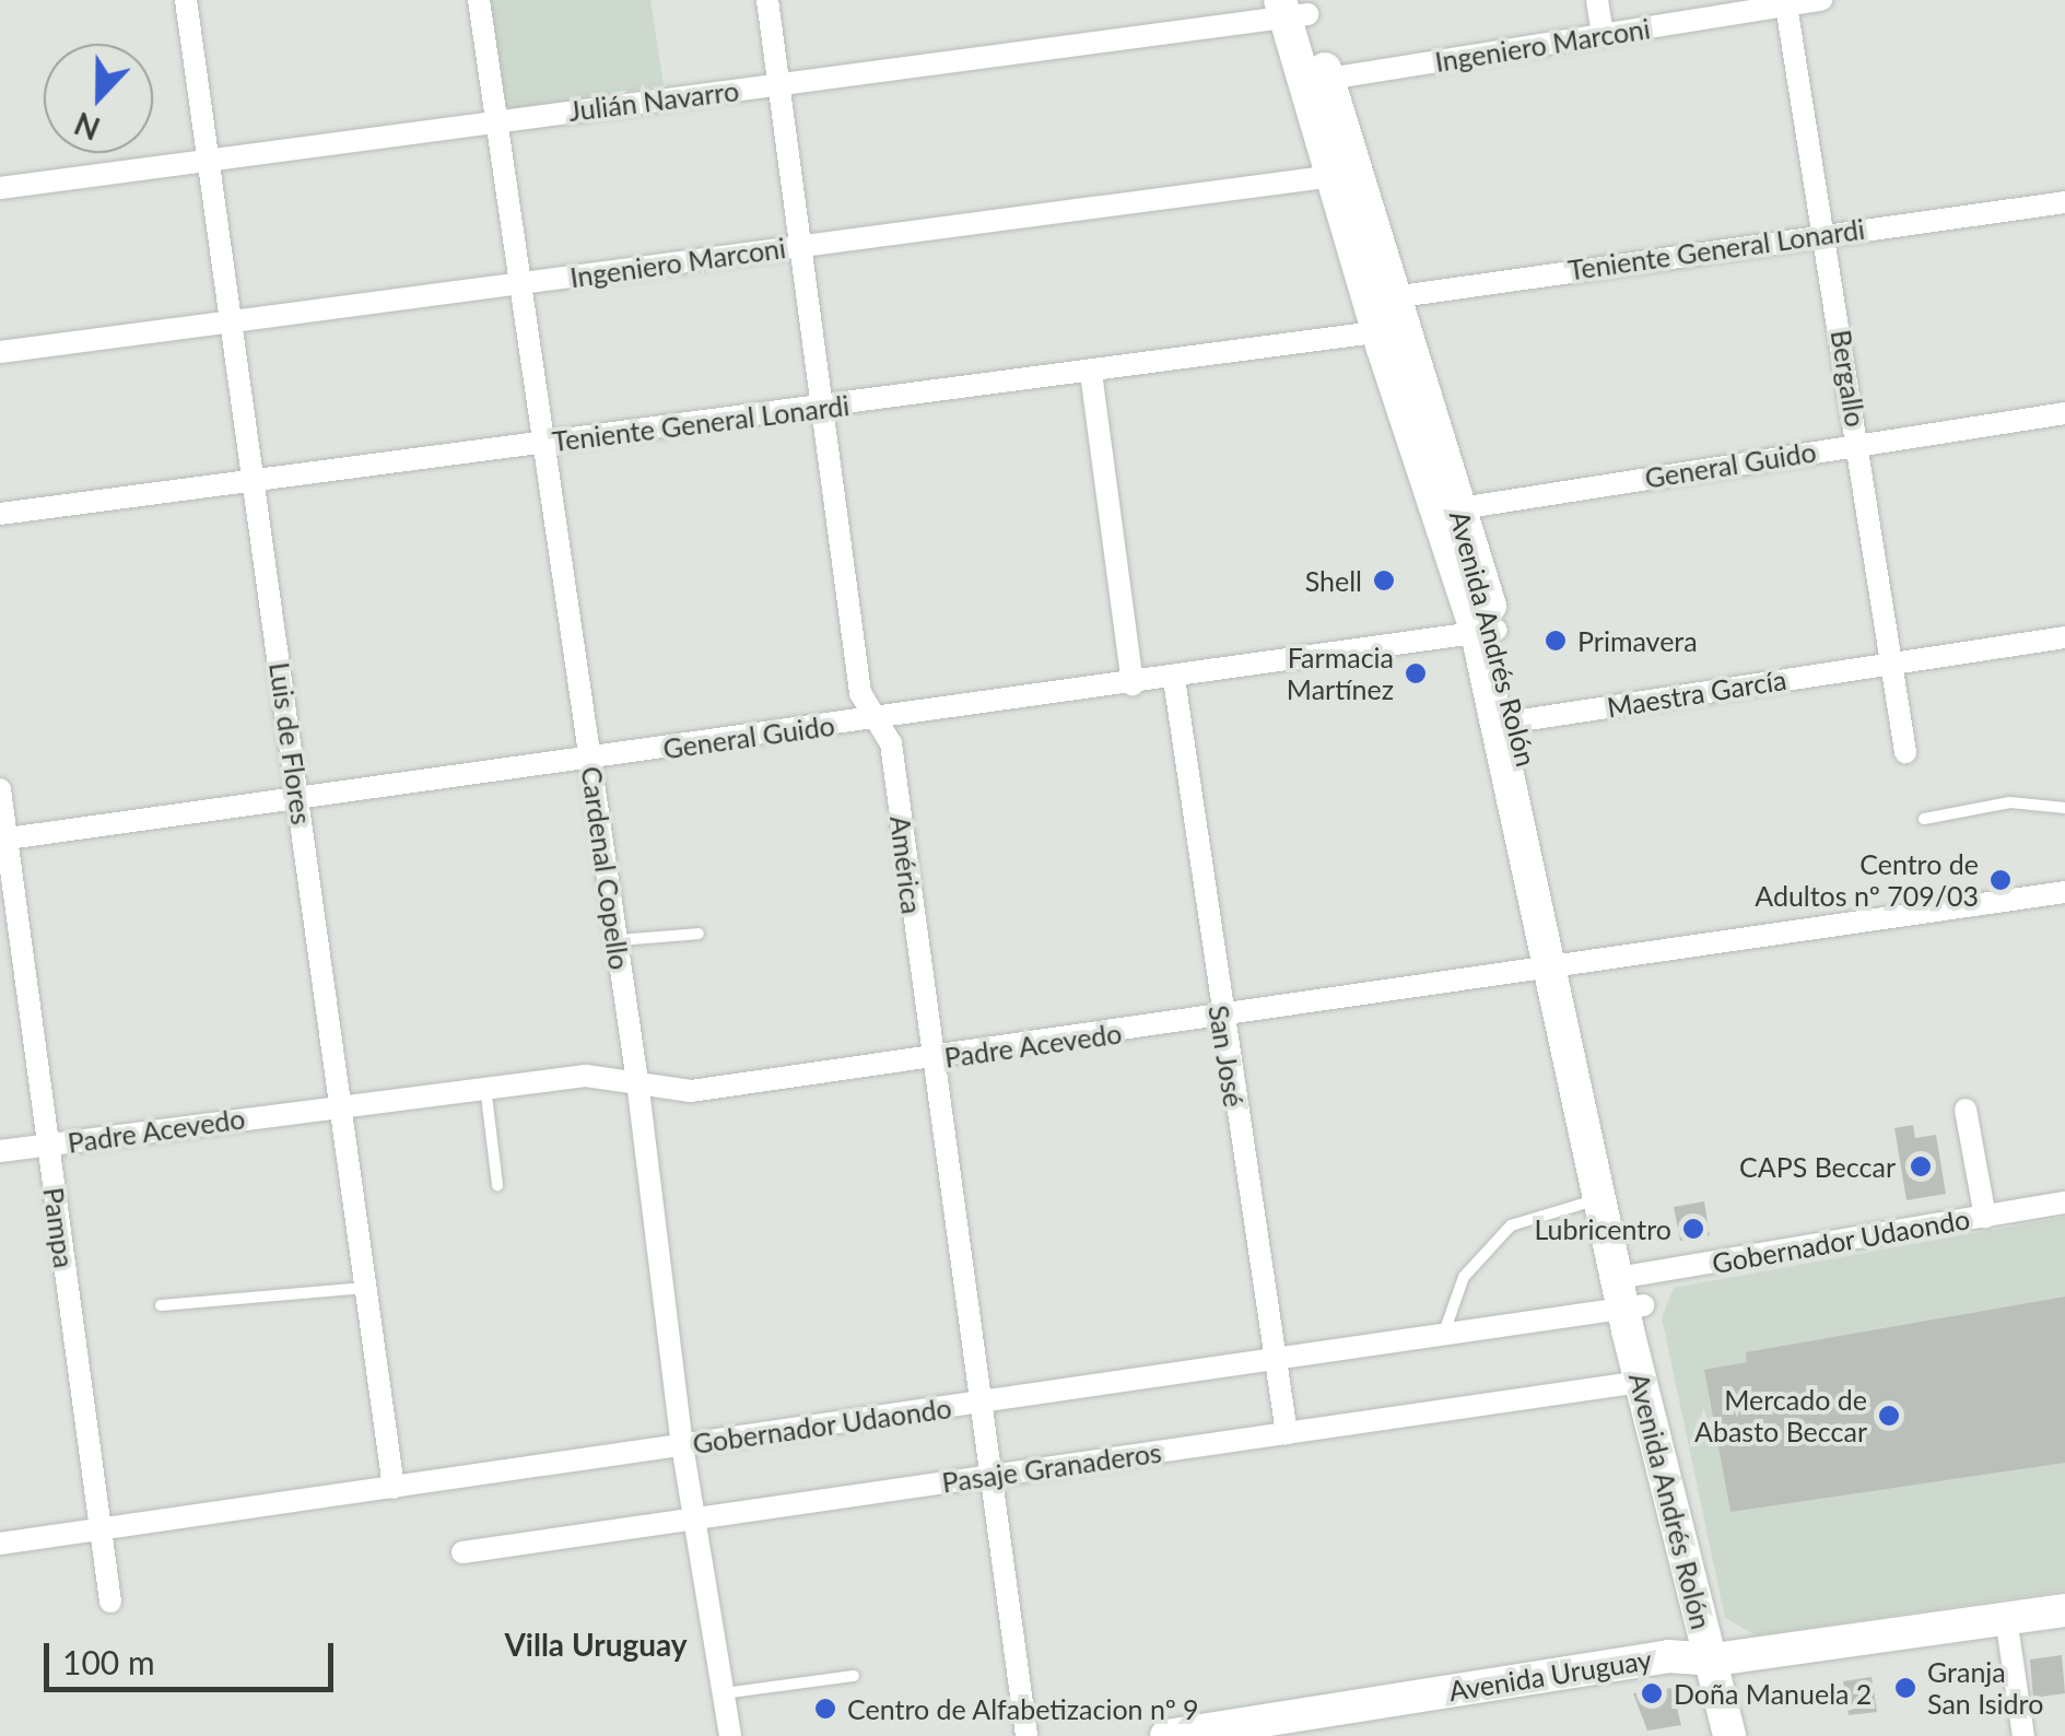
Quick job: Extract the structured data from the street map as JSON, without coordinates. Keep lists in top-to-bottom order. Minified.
{"streets":{"main road":["Avenida Andrés Rolón","Avenida Uruguay"],"street":["Ingeniero Marconi","Julián Navarro","Teniente General Lonardi","Bergallo","General Guido","Maestra García","Luis de Flores","América","Cardenal Copello","Padre Acevedo","San José","Pampa","Gobernador Udaondo","Pasaje Granaderos"]},"crossings":[["Ingeniero Marconi","Bergallo"],["Ingeniero Marconi","Avenida Andrés Rolón"],["Ingeniero Marconi","Luis de Flores"],["Ingeniero Marconi","América"],["Ingeniero Marconi","Cardenal Copello"],["Julián Navarro","Avenida Andrés Rolón"],["Julián Navarro","Luis de Flores"],["Julián Navarro","América"],["Julián Navarro","Cardenal Copello"],["Teniente General Lonardi","Bergallo"],["Teniente General Lonardi","Avenida Andrés Rolón"],["Teniente General Lonardi","Luis de Flores"],["Teniente General Lonardi","América"],["Teniente General Lonardi","Cardenal Copello"],["Bergallo","General Guido"],["Bergallo","Maestra García"],["General Guido","Avenida Andrés Rolón"],["General Guido","Luis de Flores"],["General Guido","América"],["General Guido","Cardenal Copello"],["General Guido","San José"],["General Guido","Pampa"],["Avenida Andrés Rolón","Maestra García"],["Avenida Andrés Rolón","Padre Acevedo"],["Avenida Andrés Rolón","Gobernador Udaondo"],["Avenida Andrés Rolón","Pasaje Granaderos"],["Avenida Andrés Rolón","Avenida Uruguay"],["Luis de Flores","Padre Acevedo"],["Luis de Flores","Gobernador Udaondo"],["América","Padre Acevedo"],["América","Gobernador Udaondo"],["América","Pasaje Granaderos"],["Cardenal Copello","Padre Acevedo"],["Cardenal Copello","Gobernador Udaondo"],["Cardenal Copello","Pasaje Granaderos"],["Padre Acevedo","San José"],["Padre Acevedo","Pampa"],["San José","Gobernador Udaondo"],["San José","Pasaje Granaderos"],["Pampa","Gobernador Udaondo"]],"districts":["Villa Uruguay"],"places":["Shell","Primavera","Farmacia Martínez","Centro de Adultos nº 709/03","CAPS Beccar","Lubricentro","Mercado de Abasto Beccar","Granja San Isidro","Doña Manuela 2","Centro de Alfabetizacion nº 9"],"scale_bar":"100 m","north":"bottom"}
